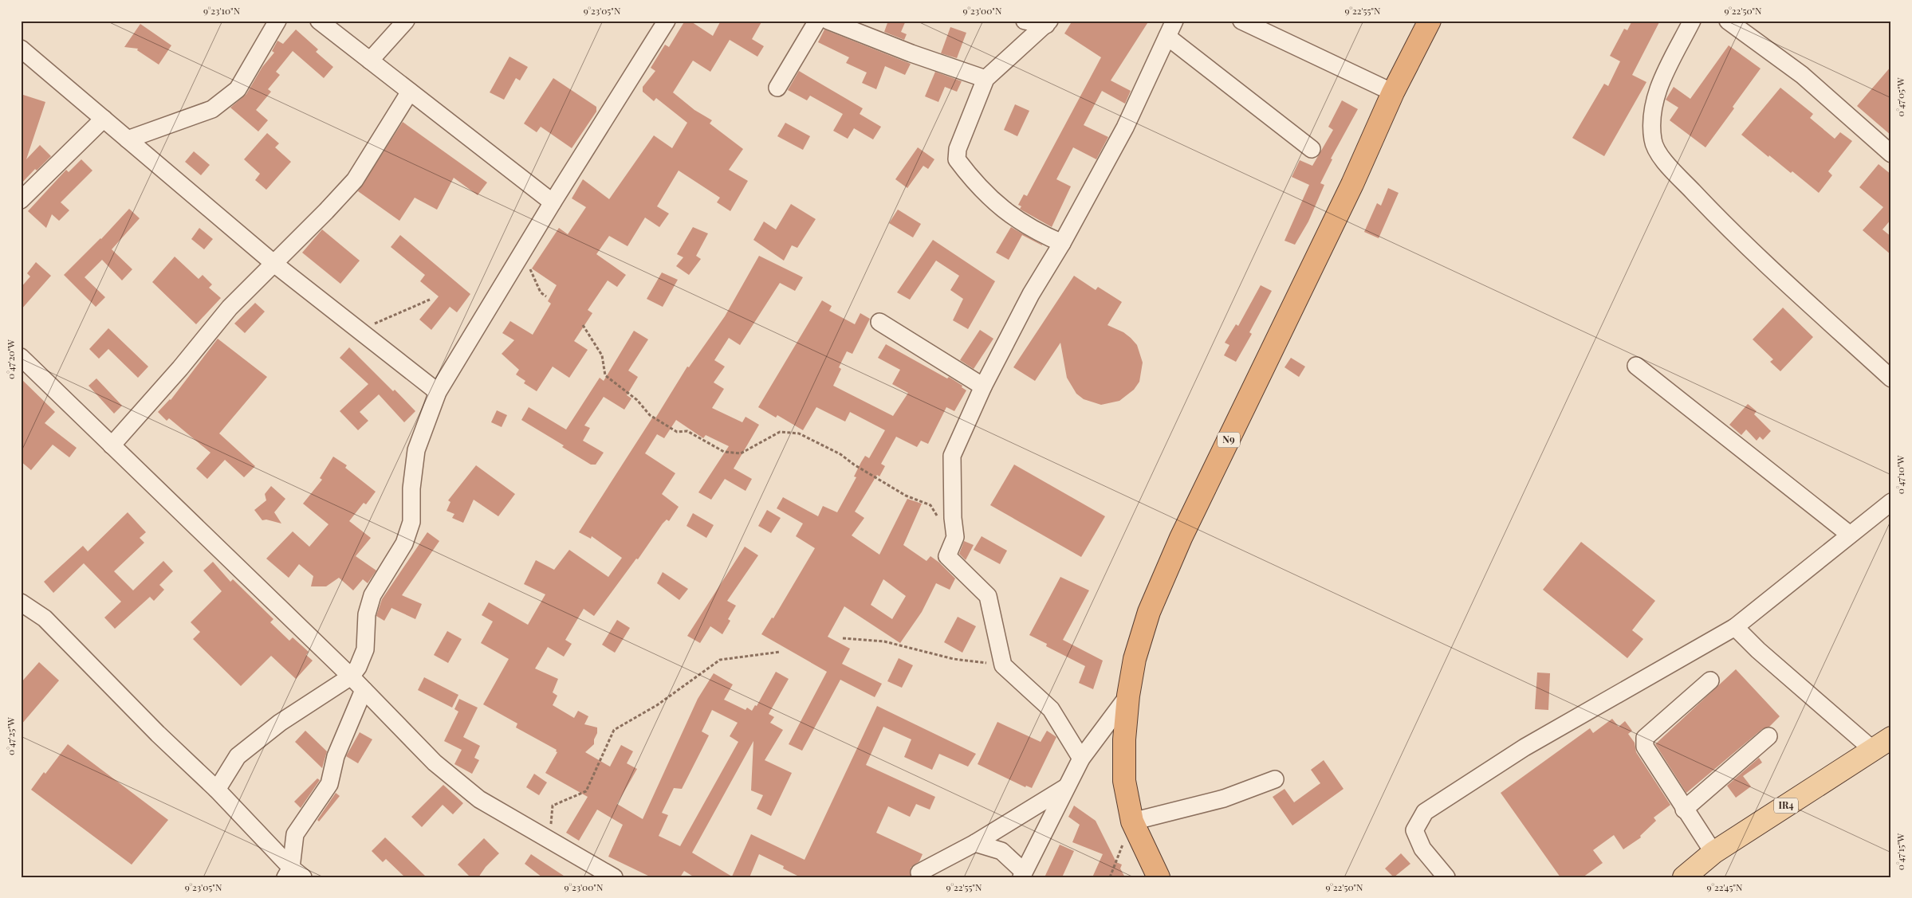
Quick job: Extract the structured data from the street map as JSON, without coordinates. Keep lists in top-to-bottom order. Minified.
{"streets":{"highway":["N9"],"main road":["IR4"]},"coordinates":["9°23'10\"N","9°23'05\"N","9°23'00\"N","9°22'55\"N","9°22'50\"N","0°47'05\"W","0°47'20\"W","0°47'10\"W","0°47'25\"W","0°47'15\"W","9°22'45\"N"]}
